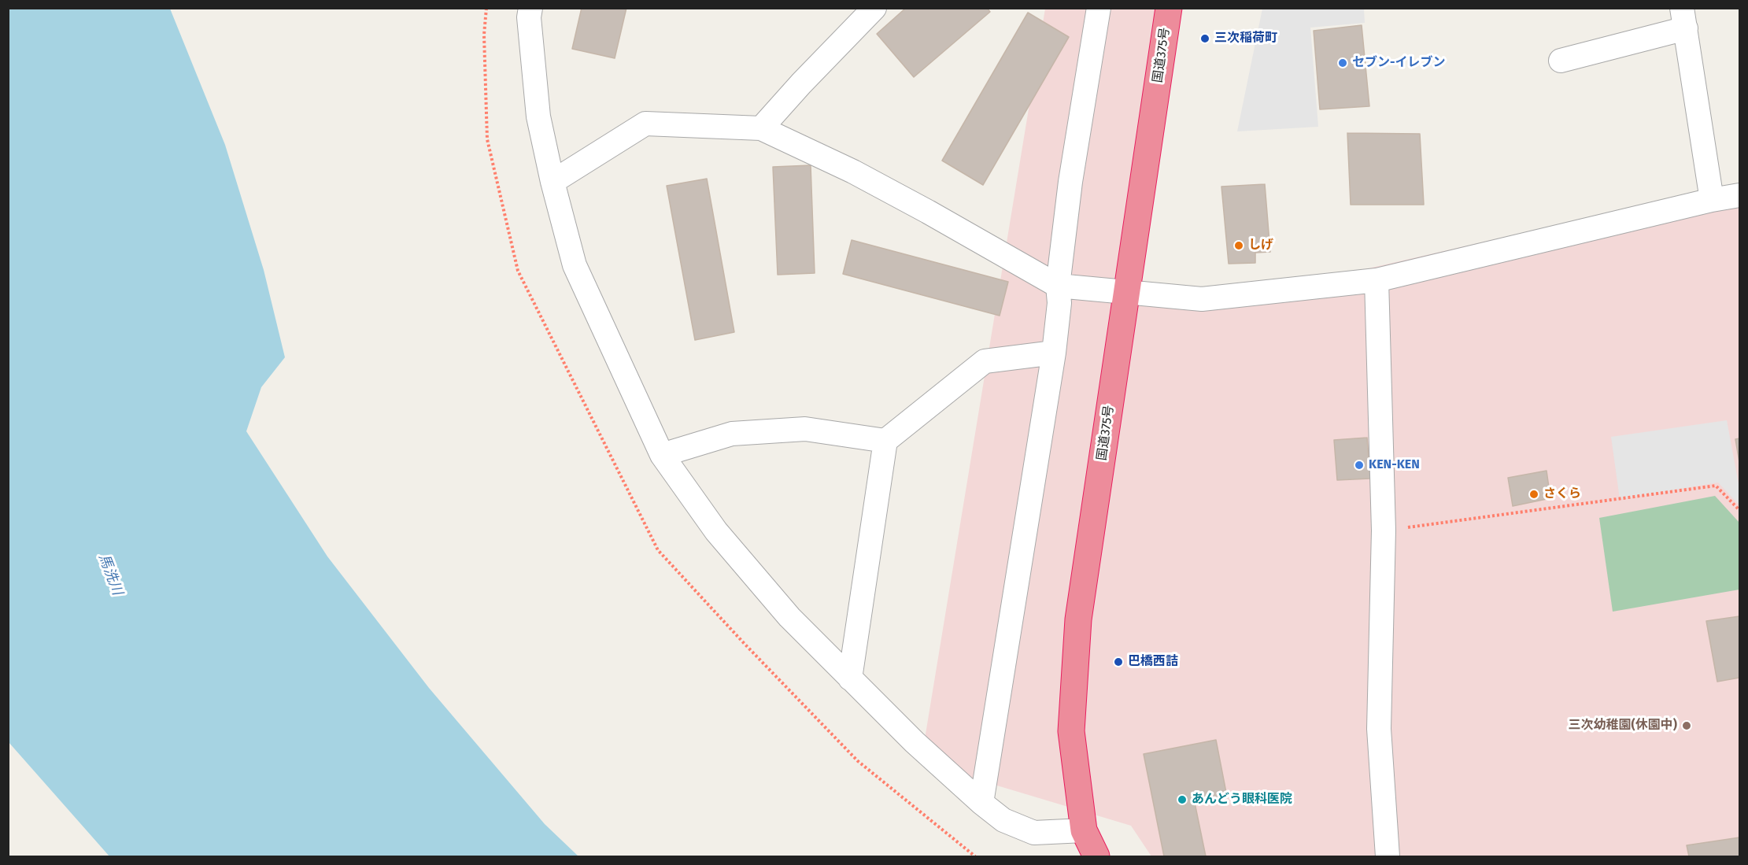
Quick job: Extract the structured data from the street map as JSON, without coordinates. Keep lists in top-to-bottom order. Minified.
{"streets":{"highway":["国道375号"]},"water":["馬洗川"],"places":["三次稲荷町","セブン-イレブン","しげ","KEN-KEN","さくら","巴橋西詰","三次幼稚園(休園中)","あんどう眼科医院"]}
